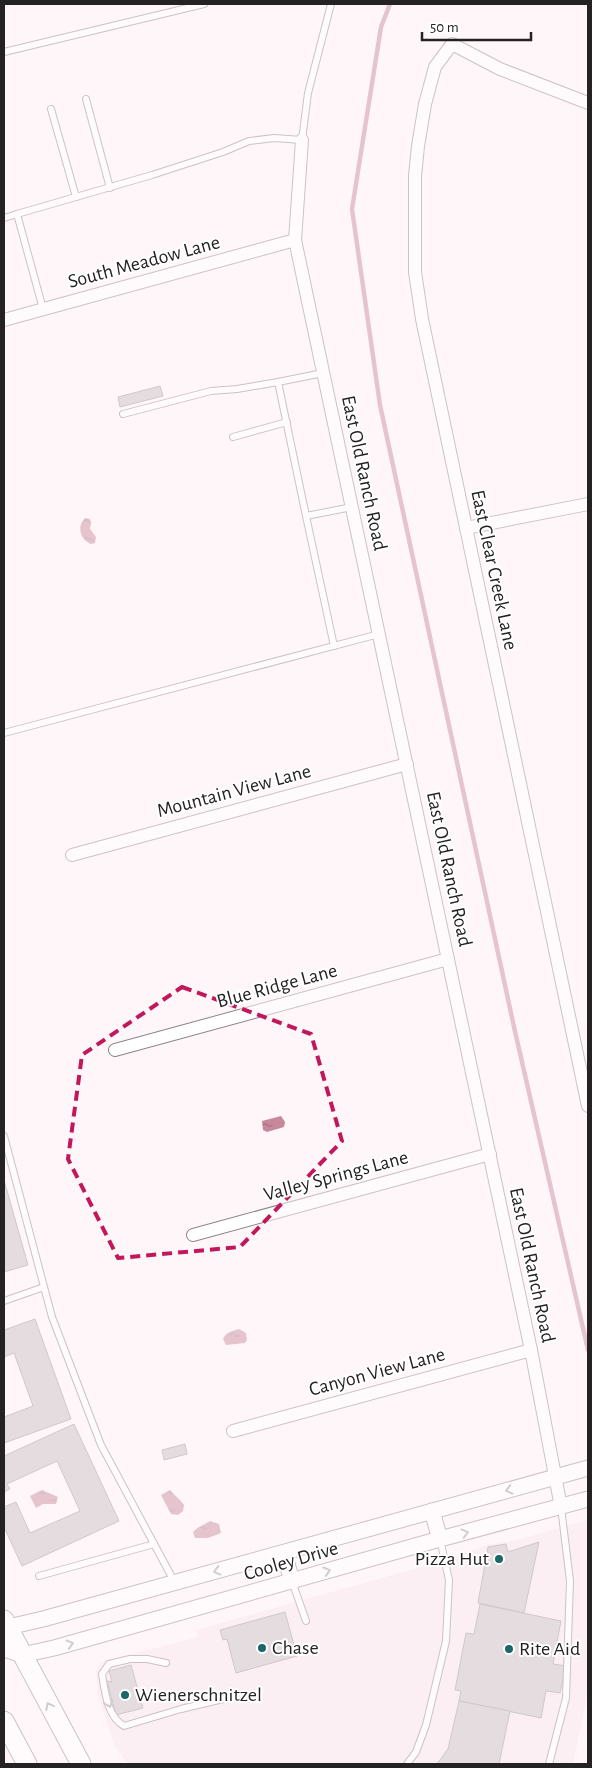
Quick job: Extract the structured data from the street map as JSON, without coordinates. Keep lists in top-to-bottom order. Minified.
{"streets":{"street":["South Meadow Lane","East Old Ranch Road","East Clear Creek Lane","Mountain View Lane","Blue Ridge Lane","Valley Springs Lane","Canyon View Lane","Cooley Drive"]},"crossings":[["South Meadow Lane","East Old Ranch Road"],["East Old Ranch Road","Mountain View Lane"],["East Old Ranch Road","Blue Ridge Lane"],["East Old Ranch Road","Valley Springs Lane"],["East Old Ranch Road","Canyon View Lane"],["East Old Ranch Road","Cooley Drive"]],"places":["Pizza Hut","Chase","Rite Aid","Wienerschnitzel"],"scale_bar":"50 m"}
